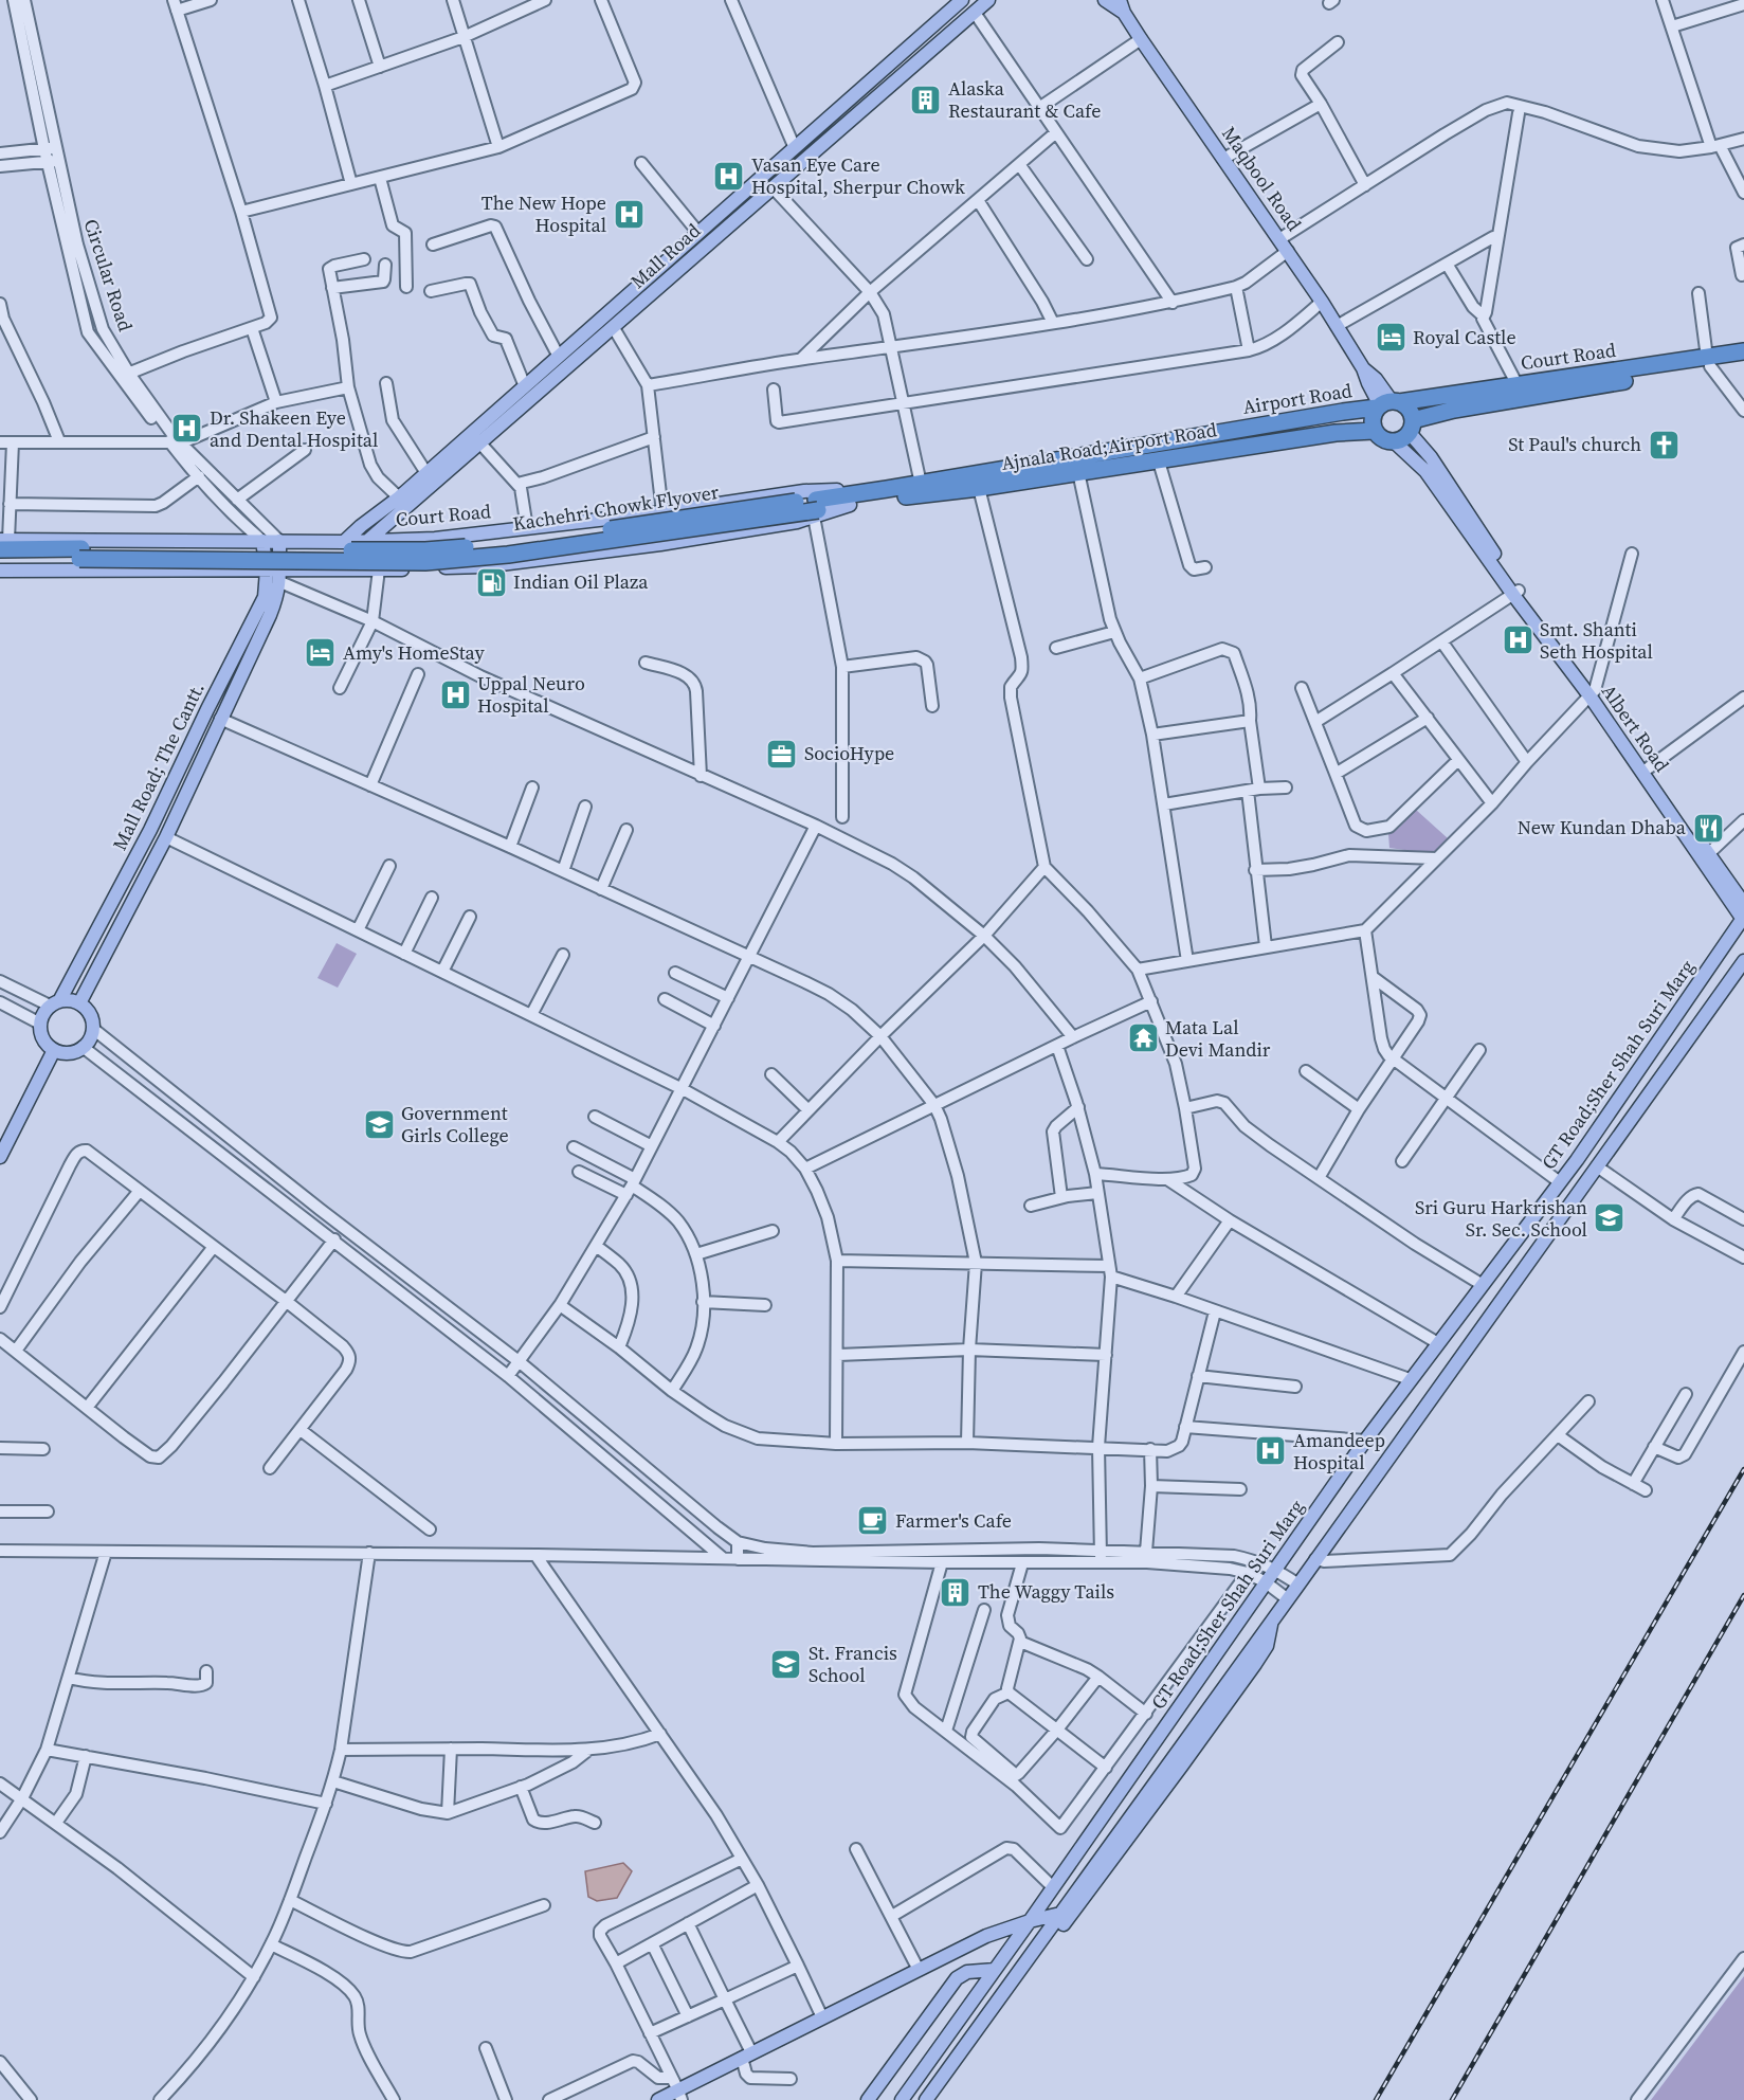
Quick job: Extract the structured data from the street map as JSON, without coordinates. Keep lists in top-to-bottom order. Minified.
{"streets":{"highway":["Court Road","Airport Road","Ajnala Road;Airport Road","Kachehri Chowk Flyover"],"main road":["Maqbool Road","Mall Road","Albert Road","Mall Road; The Cantt.","GT Road;Sher Shah Suri Marg"],"street":["Circular Road"]},"crossings":[["Maqbool Road","Court Road"],["Maqbool Road","Airport Road"],["Maqbool Road","Ajnala Road;Airport Road"],["Maqbool Road","Albert Road"],["Mall Road","Court Road"],["Circular Road","Court Road"],["Circular Road","Mall Road; The Cantt."],["Court Road","Airport Road"],["Court Road","Ajnala Road;Airport Road"],["Court Road","Kachehri Chowk Flyover"],["Court Road","Albert Road"],["Court Road","Mall Road; The Cantt."],["Airport Road","Ajnala Road;Airport Road"],["Airport Road","Kachehri Chowk Flyover"],["Airport Road","Albert Road"],["Ajnala Road;Airport Road","Kachehri Chowk Flyover"],["Ajnala Road;Airport Road","Albert Road"],["Albert Road","GT Road;Sher Shah Suri Marg"]],"places":{"building":["Alaska Restaurant & Cafe","The Waggy Tails"],"hospital":["Vasan Eye Care Hospital, Sherpur Chowk","The New Hope Hospital","Dr. Shakeen Eye and Dental Hospital","Smt. Shanti Seth Hospital","Uppal Neuro Hospital","Amandeep Hospital"],"hotel":["Royal Castle","Amy's HomeStay"],"church":["St Paul's church"],"fuel station":["Indian Oil Plaza"],"office":["SocioHype"],"restaurant":["New Kundan Dhaba"],"temple":["Mata Lal Devi Mandir"],"school or university":["Government Girls College","Sri Guru Harkrishan Sr. Sec. School","St. Francis School"],"cafe":["Farmer's Cafe"]}}
